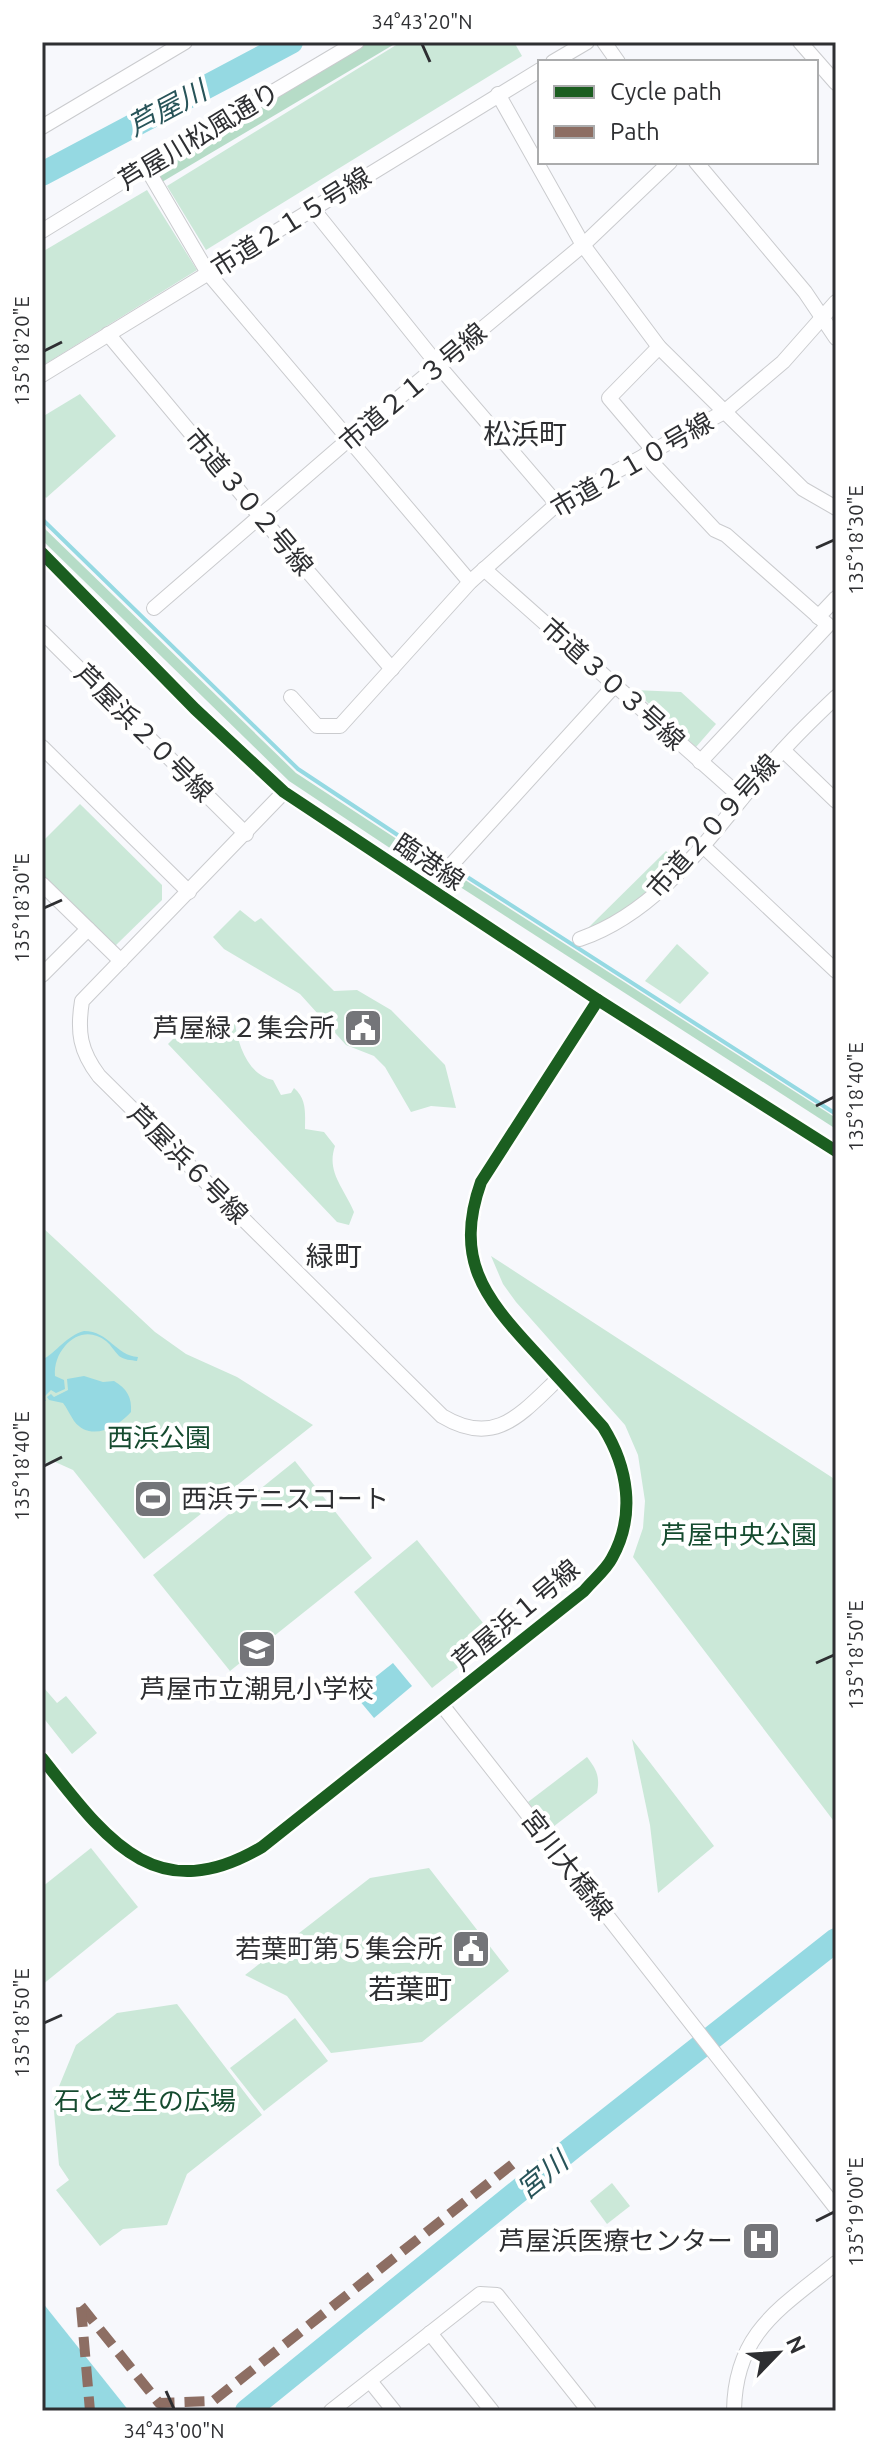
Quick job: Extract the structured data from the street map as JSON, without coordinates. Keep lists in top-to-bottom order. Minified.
{"streets":{"street":["芦屋川松風通り","市道２１５号線","市道２１３号線","市道２１０号線","市道３０２号線","市道３０３号線","芦屋浜２０号線","市道２０９号線","臨港線","芦屋浜６号線","芦屋浜１号線","宮川大橋線"]},"crossings":[["市道２１５号線","市道３０２号線"],["市道２１３号線","市道３０２号線"],["市道２１０号線","市道３０２号線"],["市道２１０号線","市道３０３号線"],["市道３０３号線","市道２０９号線"],["芦屋浜２０号線","芦屋浜６号線"],["臨港線","芦屋浜６号線"],["臨港線","芦屋浜１号線"],["芦屋浜６号線","芦屋浜１号線"],["芦屋浜１号線","宮川大橋線"]],"districts":["松浜町","緑町","若葉町"],"water":["芦屋川","宮川"],"parks":["西浜公園","芦屋中央公園","石と芝生の広場"],"places":{"public building":["芦屋緑２集会所","若葉町第５集会所"],"sports":["西浜テニスコート"],"school or university":["芦屋市立潮見小学校"],"hospital":["芦屋浜医療センター"]},"legend":["Cycle path","Path"],"north":"top right","coordinates":["34°43'20\"N","135°18'20\"E","135°18'30\"E","135°18'40\"E","135°18'50\"E","135°19'00\"E","34°43'00\"N"]}
